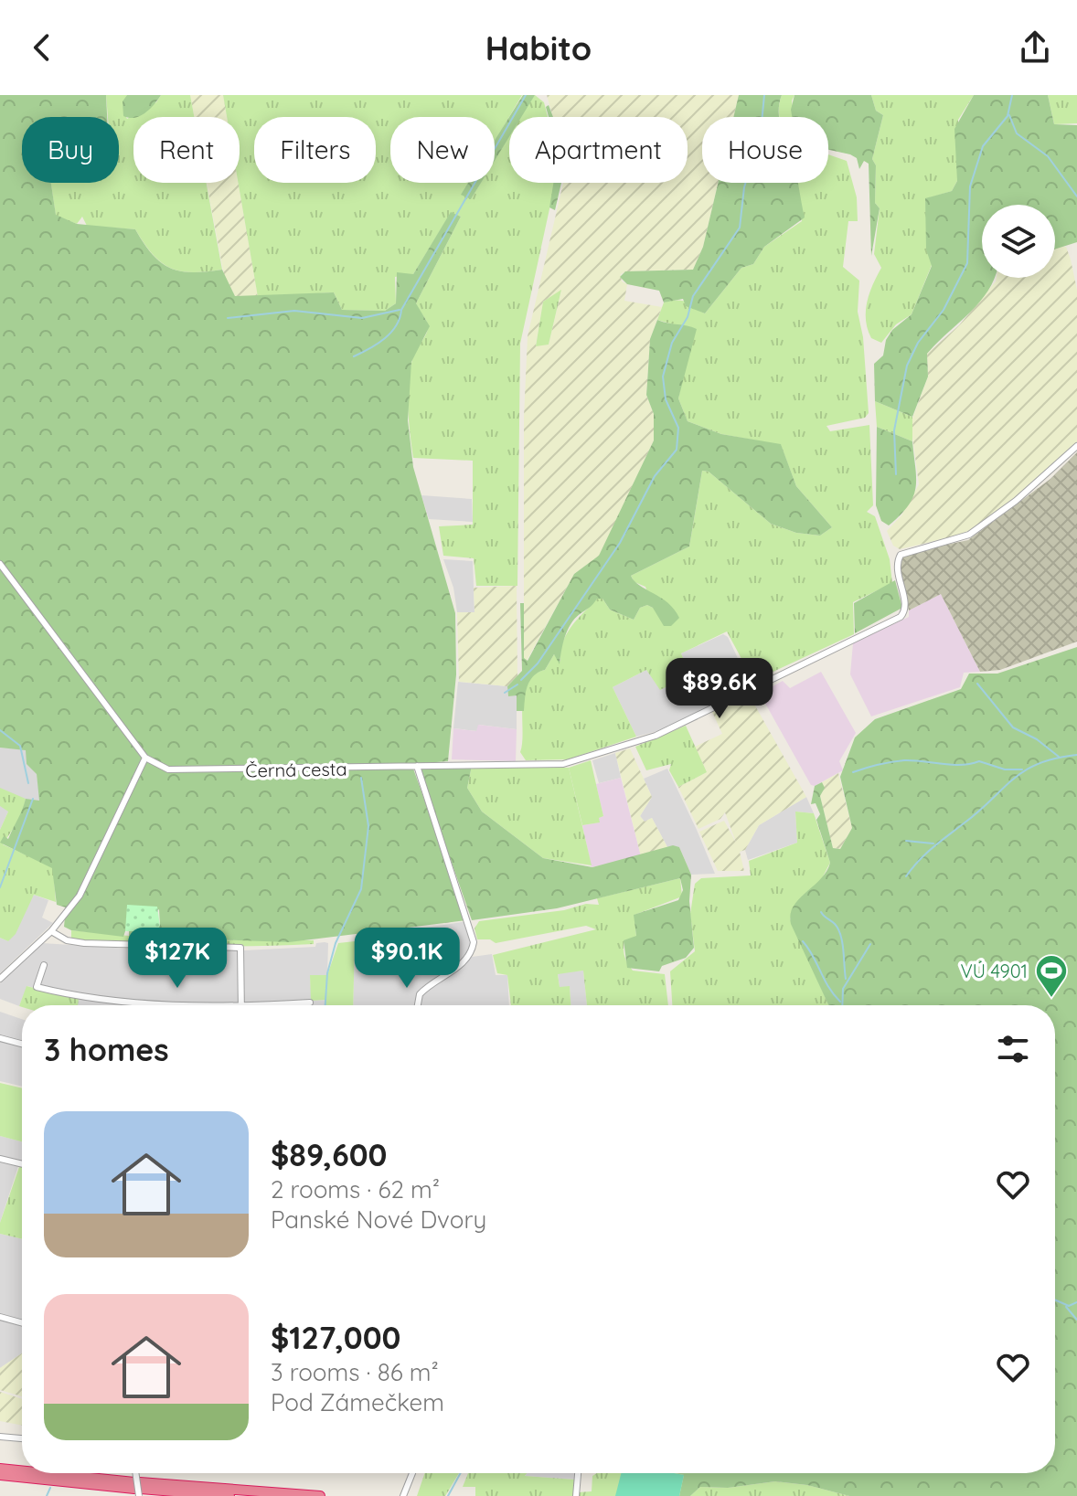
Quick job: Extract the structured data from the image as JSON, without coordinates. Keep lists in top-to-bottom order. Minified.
{"streets":{"street":["Černá cesta"]},"places":{"sports":["VÚ 4901"]},"page":{"header":"Habito","chip":["Buy","Rent","Filters","New","Apartment","House"],"price":["$89.6K","$127K","$90.1K"],"heading":"3 homes","list":[{"name":"$89,600","note":"2 rooms · 62 m² · Panské Nové Dvory"},{"name":"$127,000","note":"3 rooms · 86 m² · Pod Zámečkem"}]}}
